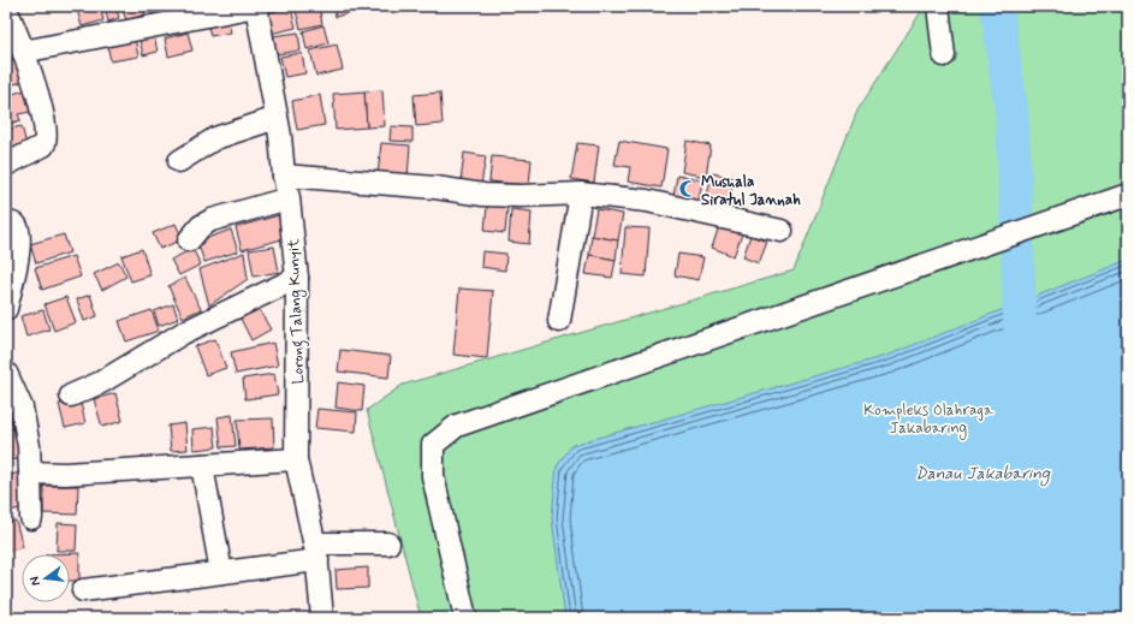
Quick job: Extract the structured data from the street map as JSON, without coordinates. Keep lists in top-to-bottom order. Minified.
{"streets":{"street":["Lorong Talang Kunyit"]},"water":["Danau Jakabaring"],"parks":["Kompleks Olahraga Jakabaring"],"places":{"mosque":["Mushala Siratul Jannah"]},"north":"left"}
